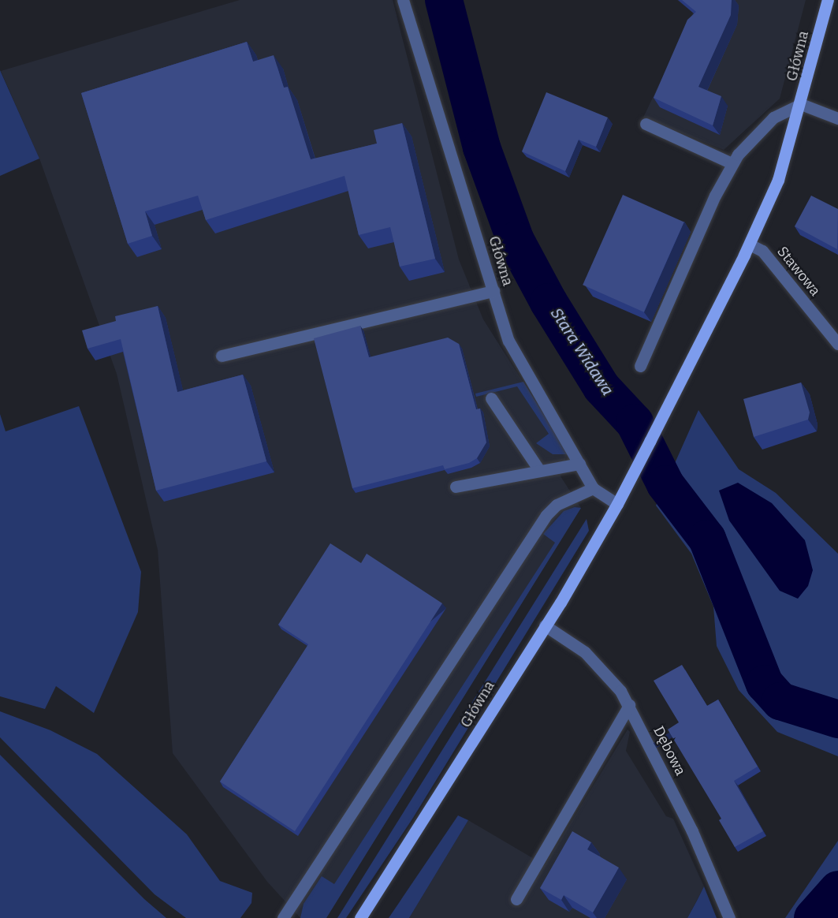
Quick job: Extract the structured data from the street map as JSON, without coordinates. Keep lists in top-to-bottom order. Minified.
{"streets":{"main road":["Główna"],"street":["Stawowa","Dębowa"]},"crossings":[["Główna","Stawowa"],["Główna","Dębowa"]],"water":["Stara Widawa"]}
